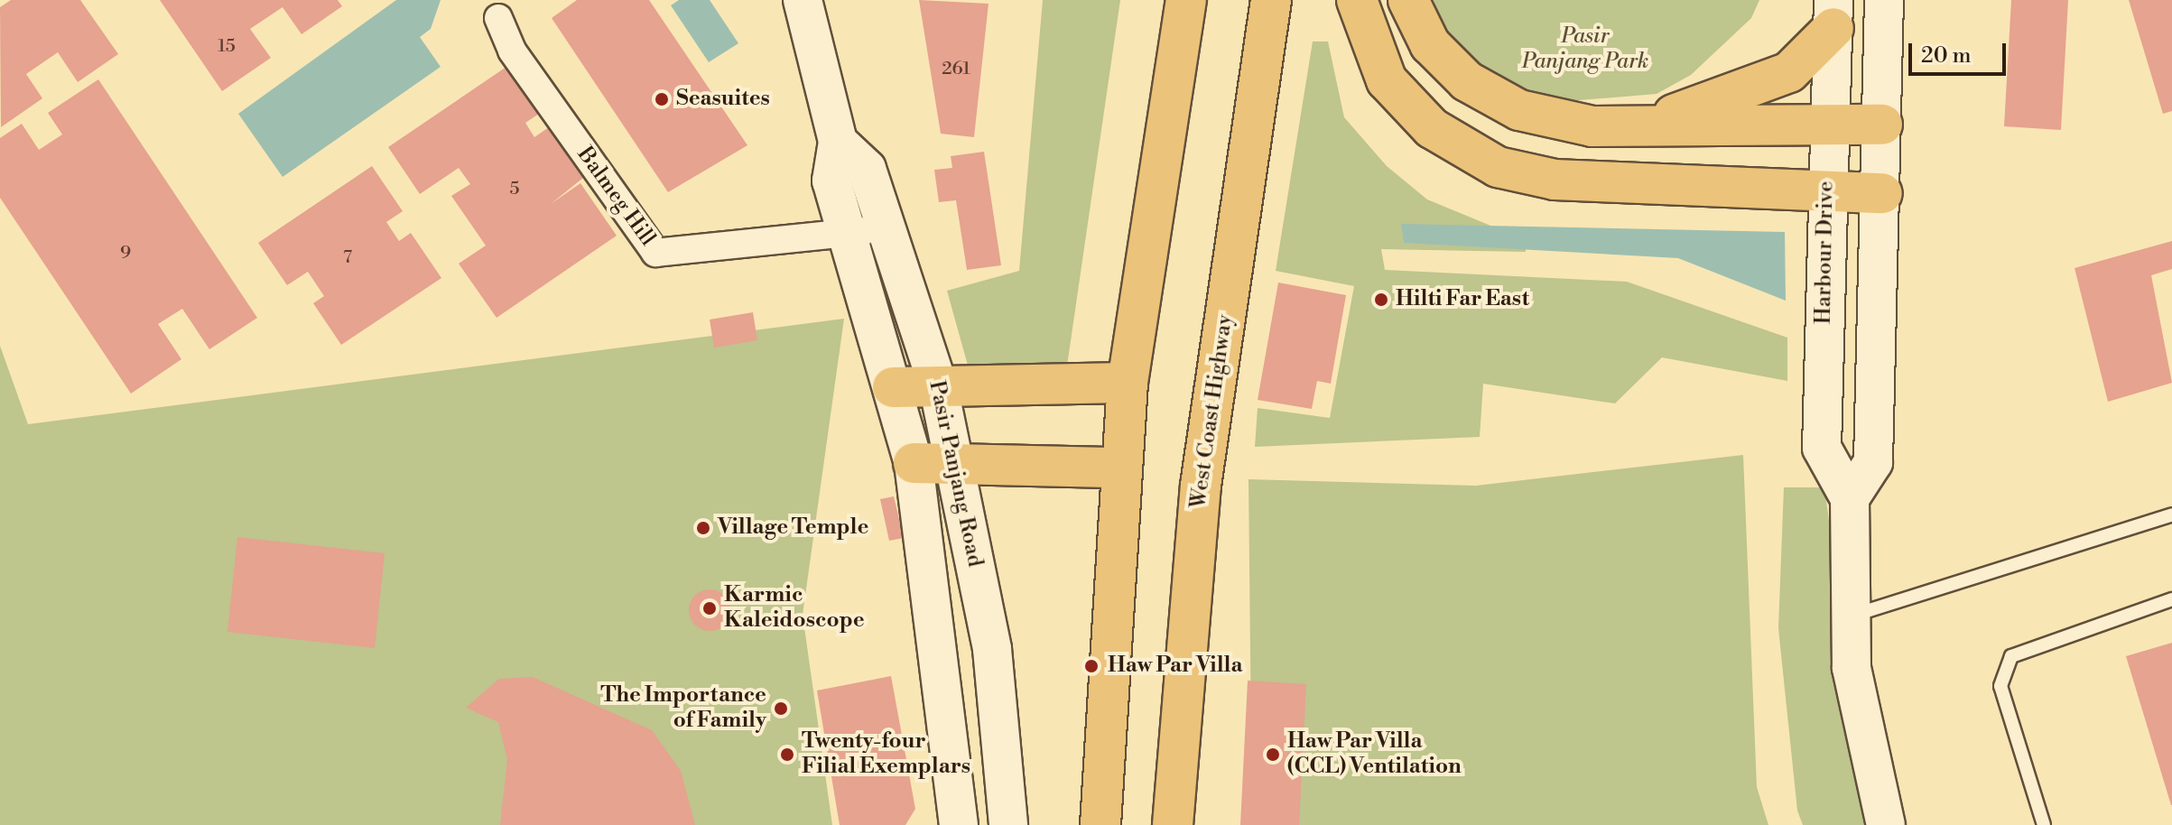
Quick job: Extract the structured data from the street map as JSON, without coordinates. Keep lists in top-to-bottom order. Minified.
{"streets":{"highway":["West Coast Highway"],"main road":["Harbour Drive","Pasir Panjang Road"],"street":["Balmeg Hill"]},"crossings":[["Balmeg Hill","Pasir Panjang Road"]],"parks":["Pasir Panjang Park"],"places":["Seasuites","Hilti Far East","Village Temple","Karmic Kaleidoscope","Haw Par Villa","The Importance of Family","Twenty-four Filial Exemplars","Haw Par Villa (CCL) Ventilation"],"house_numbers":["15","261","5","9","7"],"scale_bar":"20 m"}
